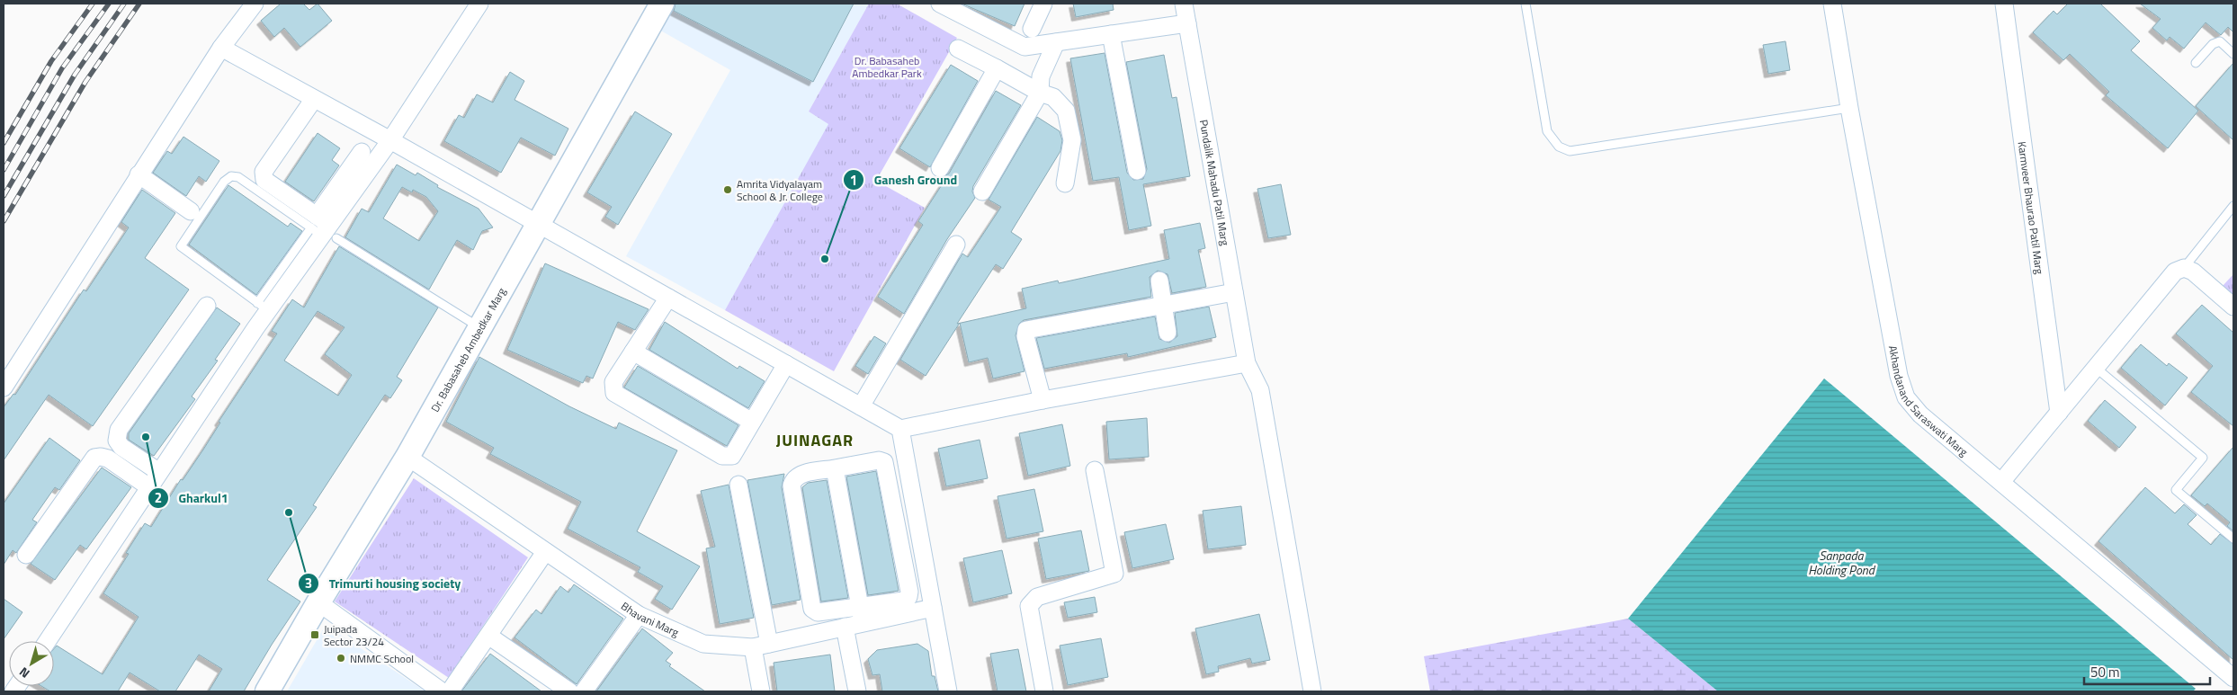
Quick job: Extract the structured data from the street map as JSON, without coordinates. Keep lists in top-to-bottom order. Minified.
{"streets":{"main road":["Dr. Babasaheb Ambedkar Marg"],"street":["Pundalik Mahadu Patil Marg","Karmveer Bhaurao Patil Marg","Akhandanand Saraswati Marg","Bhavani Marg"]},"crossings":[["Dr. Babasaheb Ambedkar Marg","Bhavani Marg"]],"districts":["JUINAGAR"],"water":["Sanpada Holding Pond"],"parks":["Dr. Babasaheb Ambedkar Park"],"places":{"other":["Amrita Vidyalayam School & Jr. College","Ganesh Ground","Gharkul1","Trimurti housing society","NMMC School"],"transit":["Juipada Sector 23/24"]},"scale_bar":"50 m","north":"bottom left"}
